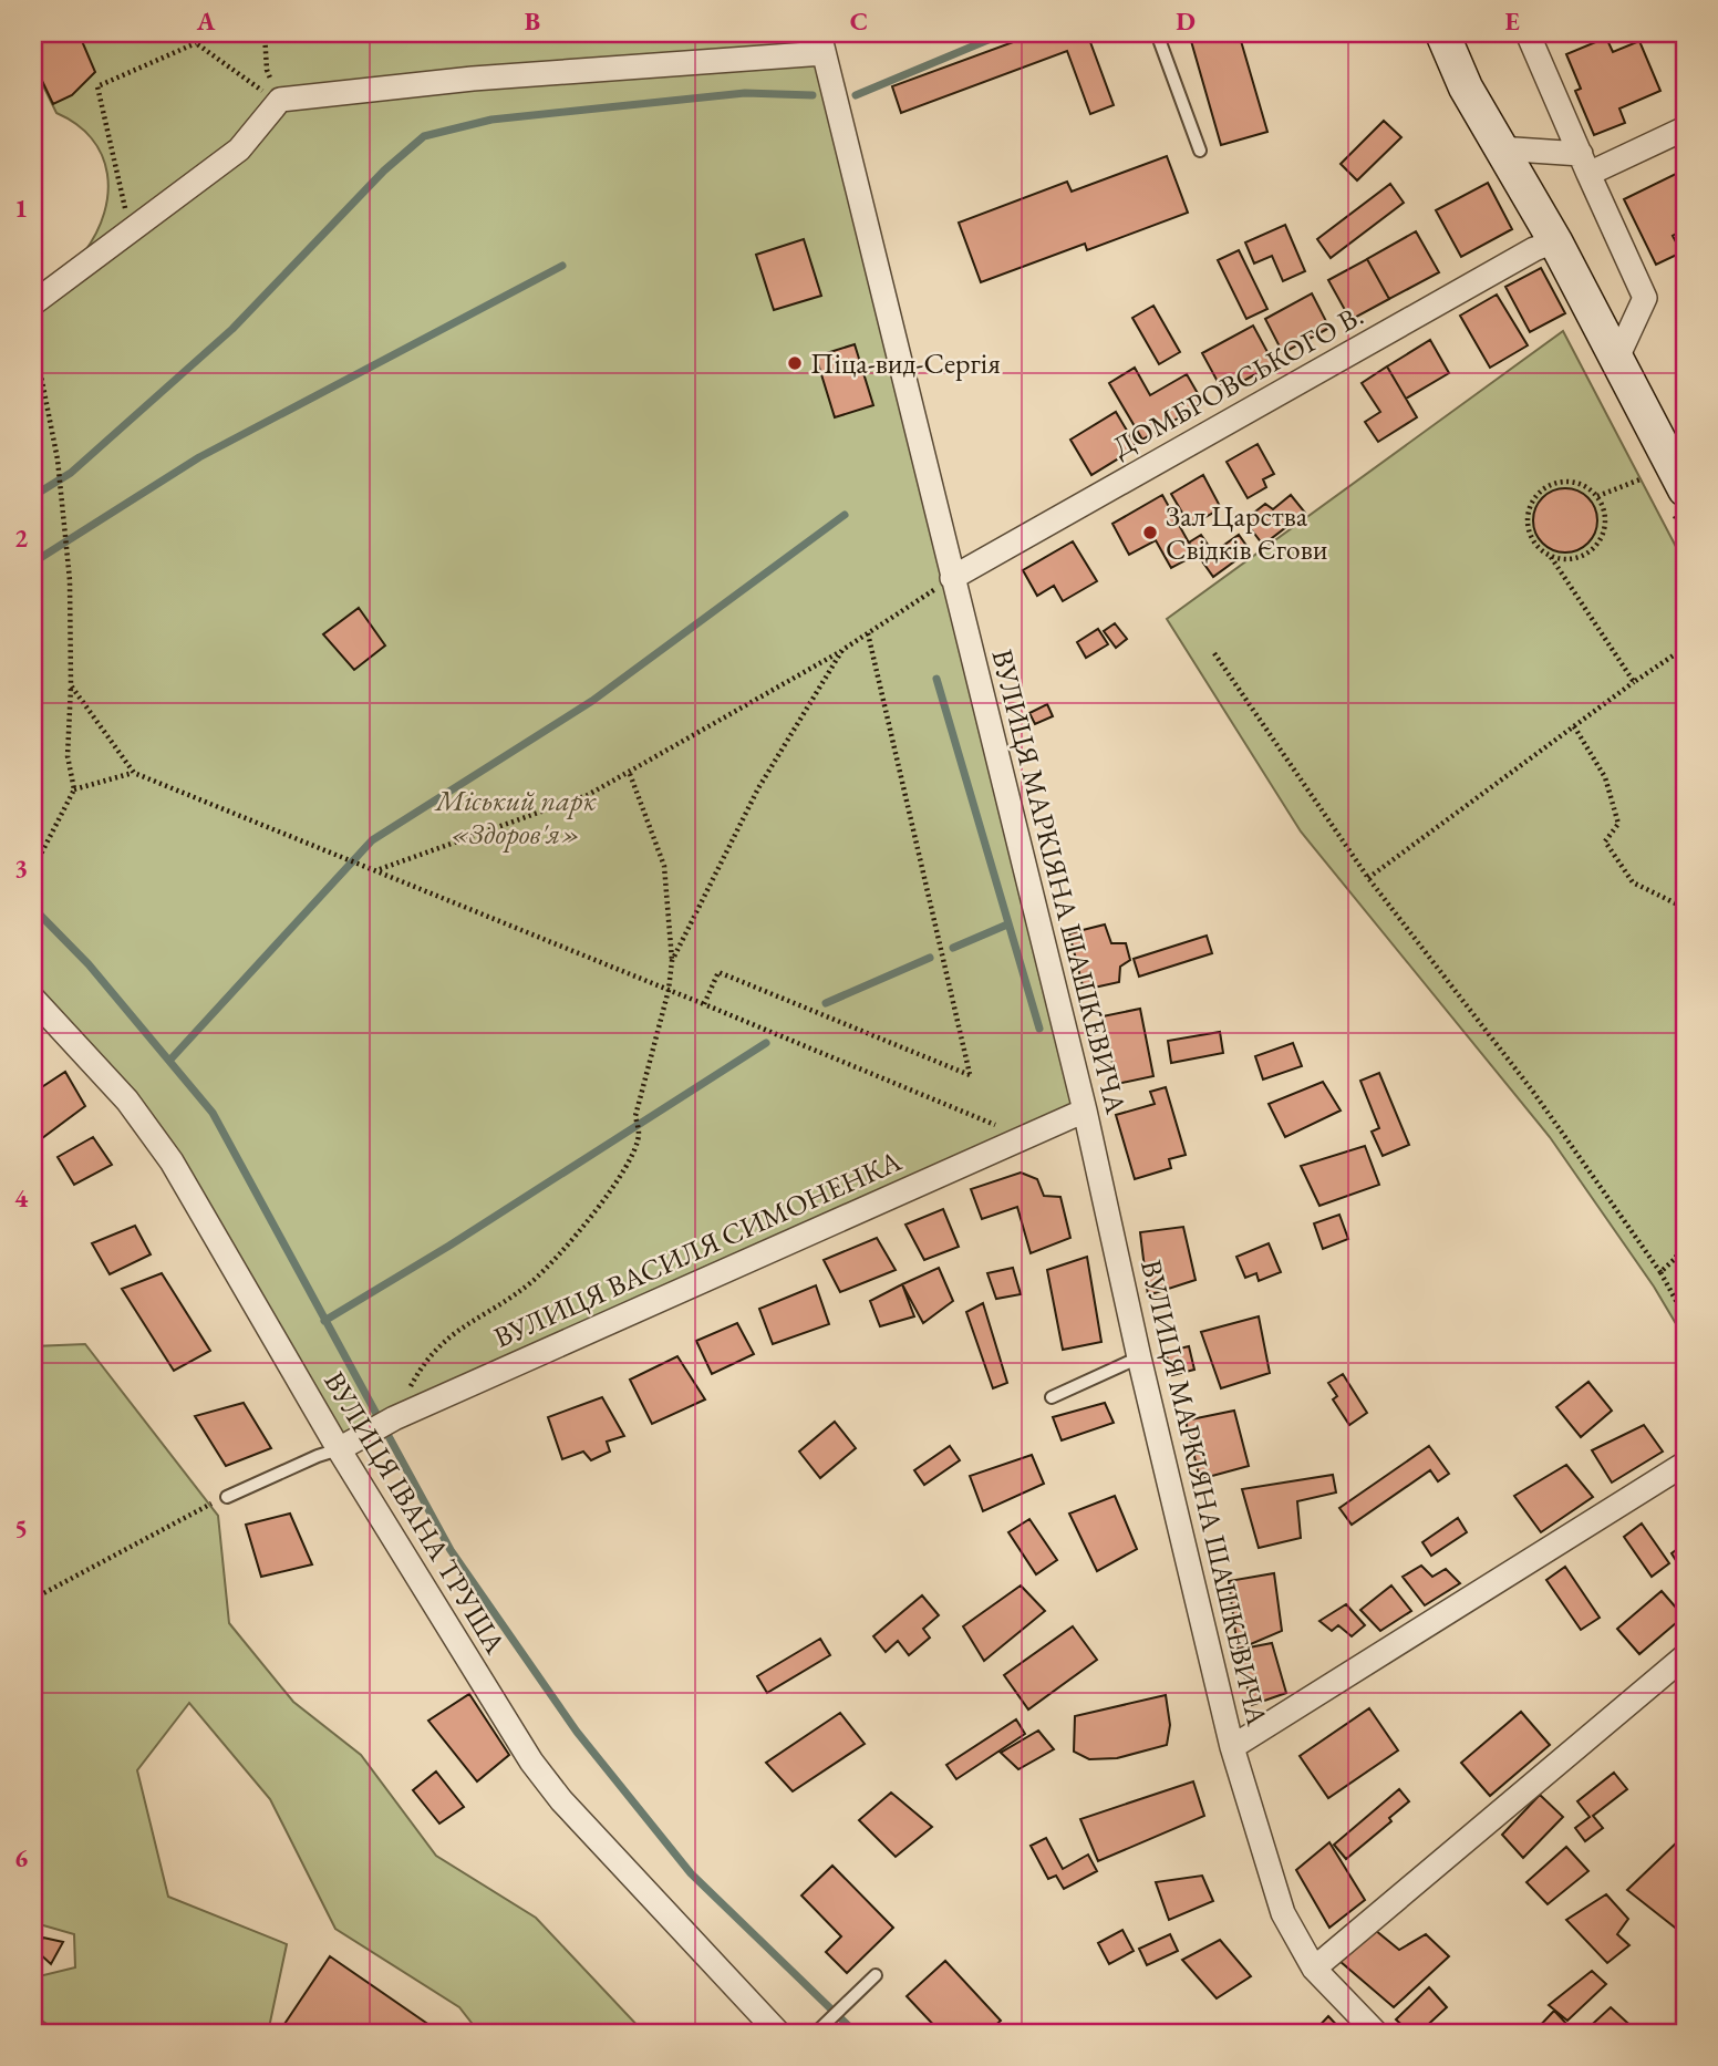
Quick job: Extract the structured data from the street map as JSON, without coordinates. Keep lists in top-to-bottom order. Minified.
{"streets":{"street":["ДОМБРОВСЬКОГО В.","ВУЛИЦЯ МАРКІЯНА ШАШКЕВИЧА","ВУЛИЦЯ ВАСИЛЯ СИМОНЕНКА","ВУЛИЦЯ ІВАНА ТРУША"]},"crossings":[["ДОМБРОВСЬКОГО В.","ВУЛИЦЯ МАРКІЯНА ШАШКЕВИЧА"],["ВУЛИЦЯ МАРКІЯНА ШАШКЕВИЧА","ВУЛИЦЯ ВАСИЛЯ СИМОНЕНКА"],["ВУЛИЦЯ ВАСИЛЯ СИМОНЕНКА","ВУЛИЦЯ ІВАНА ТРУША"]],"parks":["Міський парк «Здоров'я»"],"places":["Піца-вид-Сергія","Зал Царства Свідків Єгови"],"grid":{"columns":["A","B","C","D","E"],"rows":["1","2","3","4","5","6"]}}
